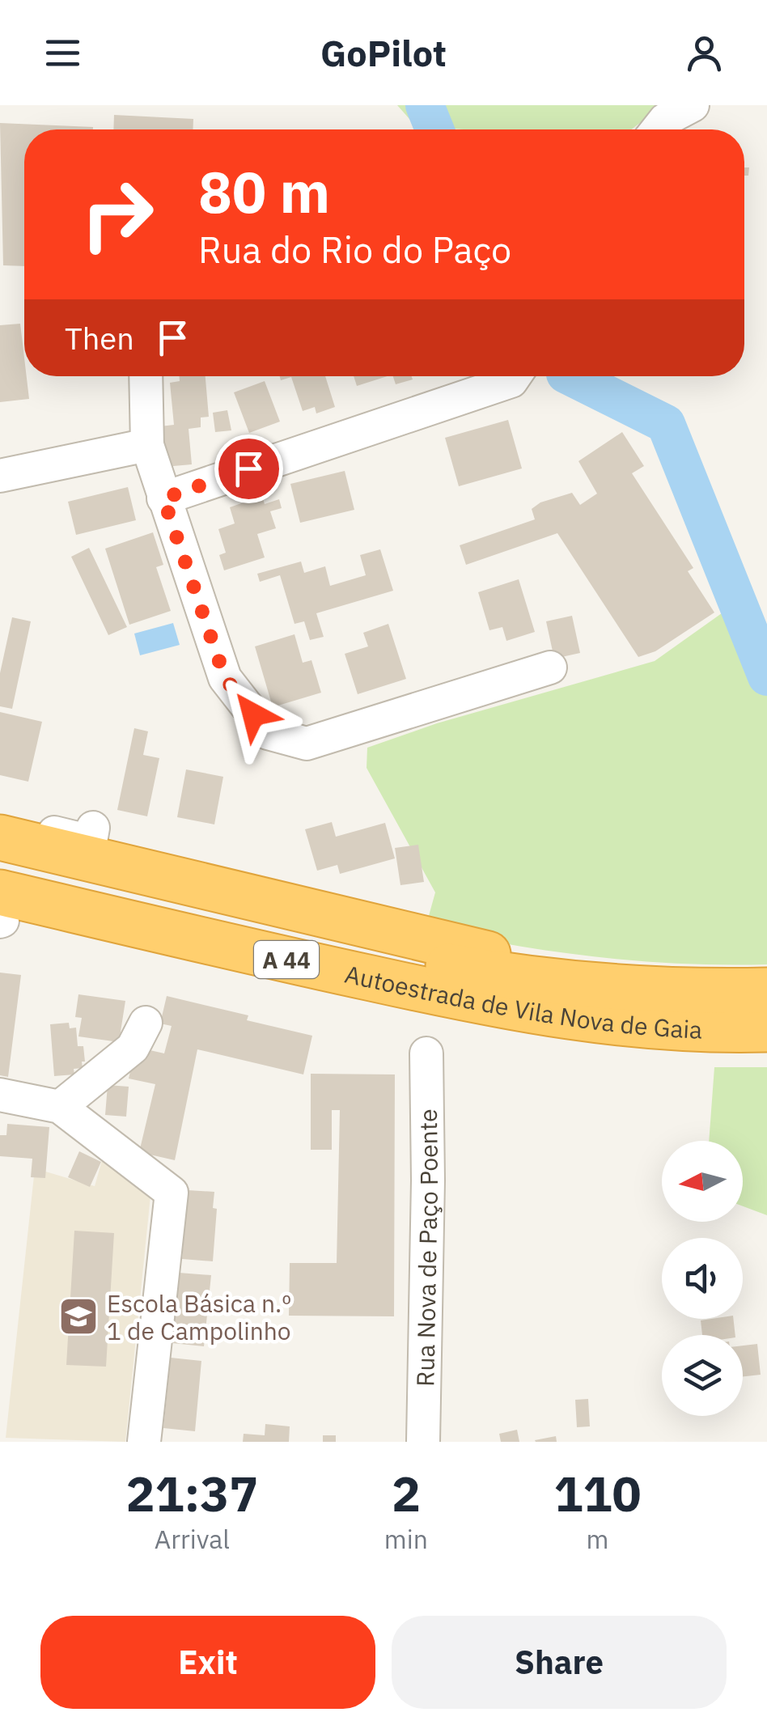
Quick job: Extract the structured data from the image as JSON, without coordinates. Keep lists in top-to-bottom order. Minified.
{"streets":{"highway":["A 44","Autoestrada de Vila Nova de Gaia"],"street":["Rua Nova de Paço Poente"]},"places":{"school or university":["Escola Básica n.º 1 de Campolinho"]},"north":"left","page":{"header":"GoPilot","turn":["80 m","Rua do Rio do Paço"],"then":"Then","eta":["21:37","Arrival","2","min","110","m"],"buttons":["Exit","Share"]}}
